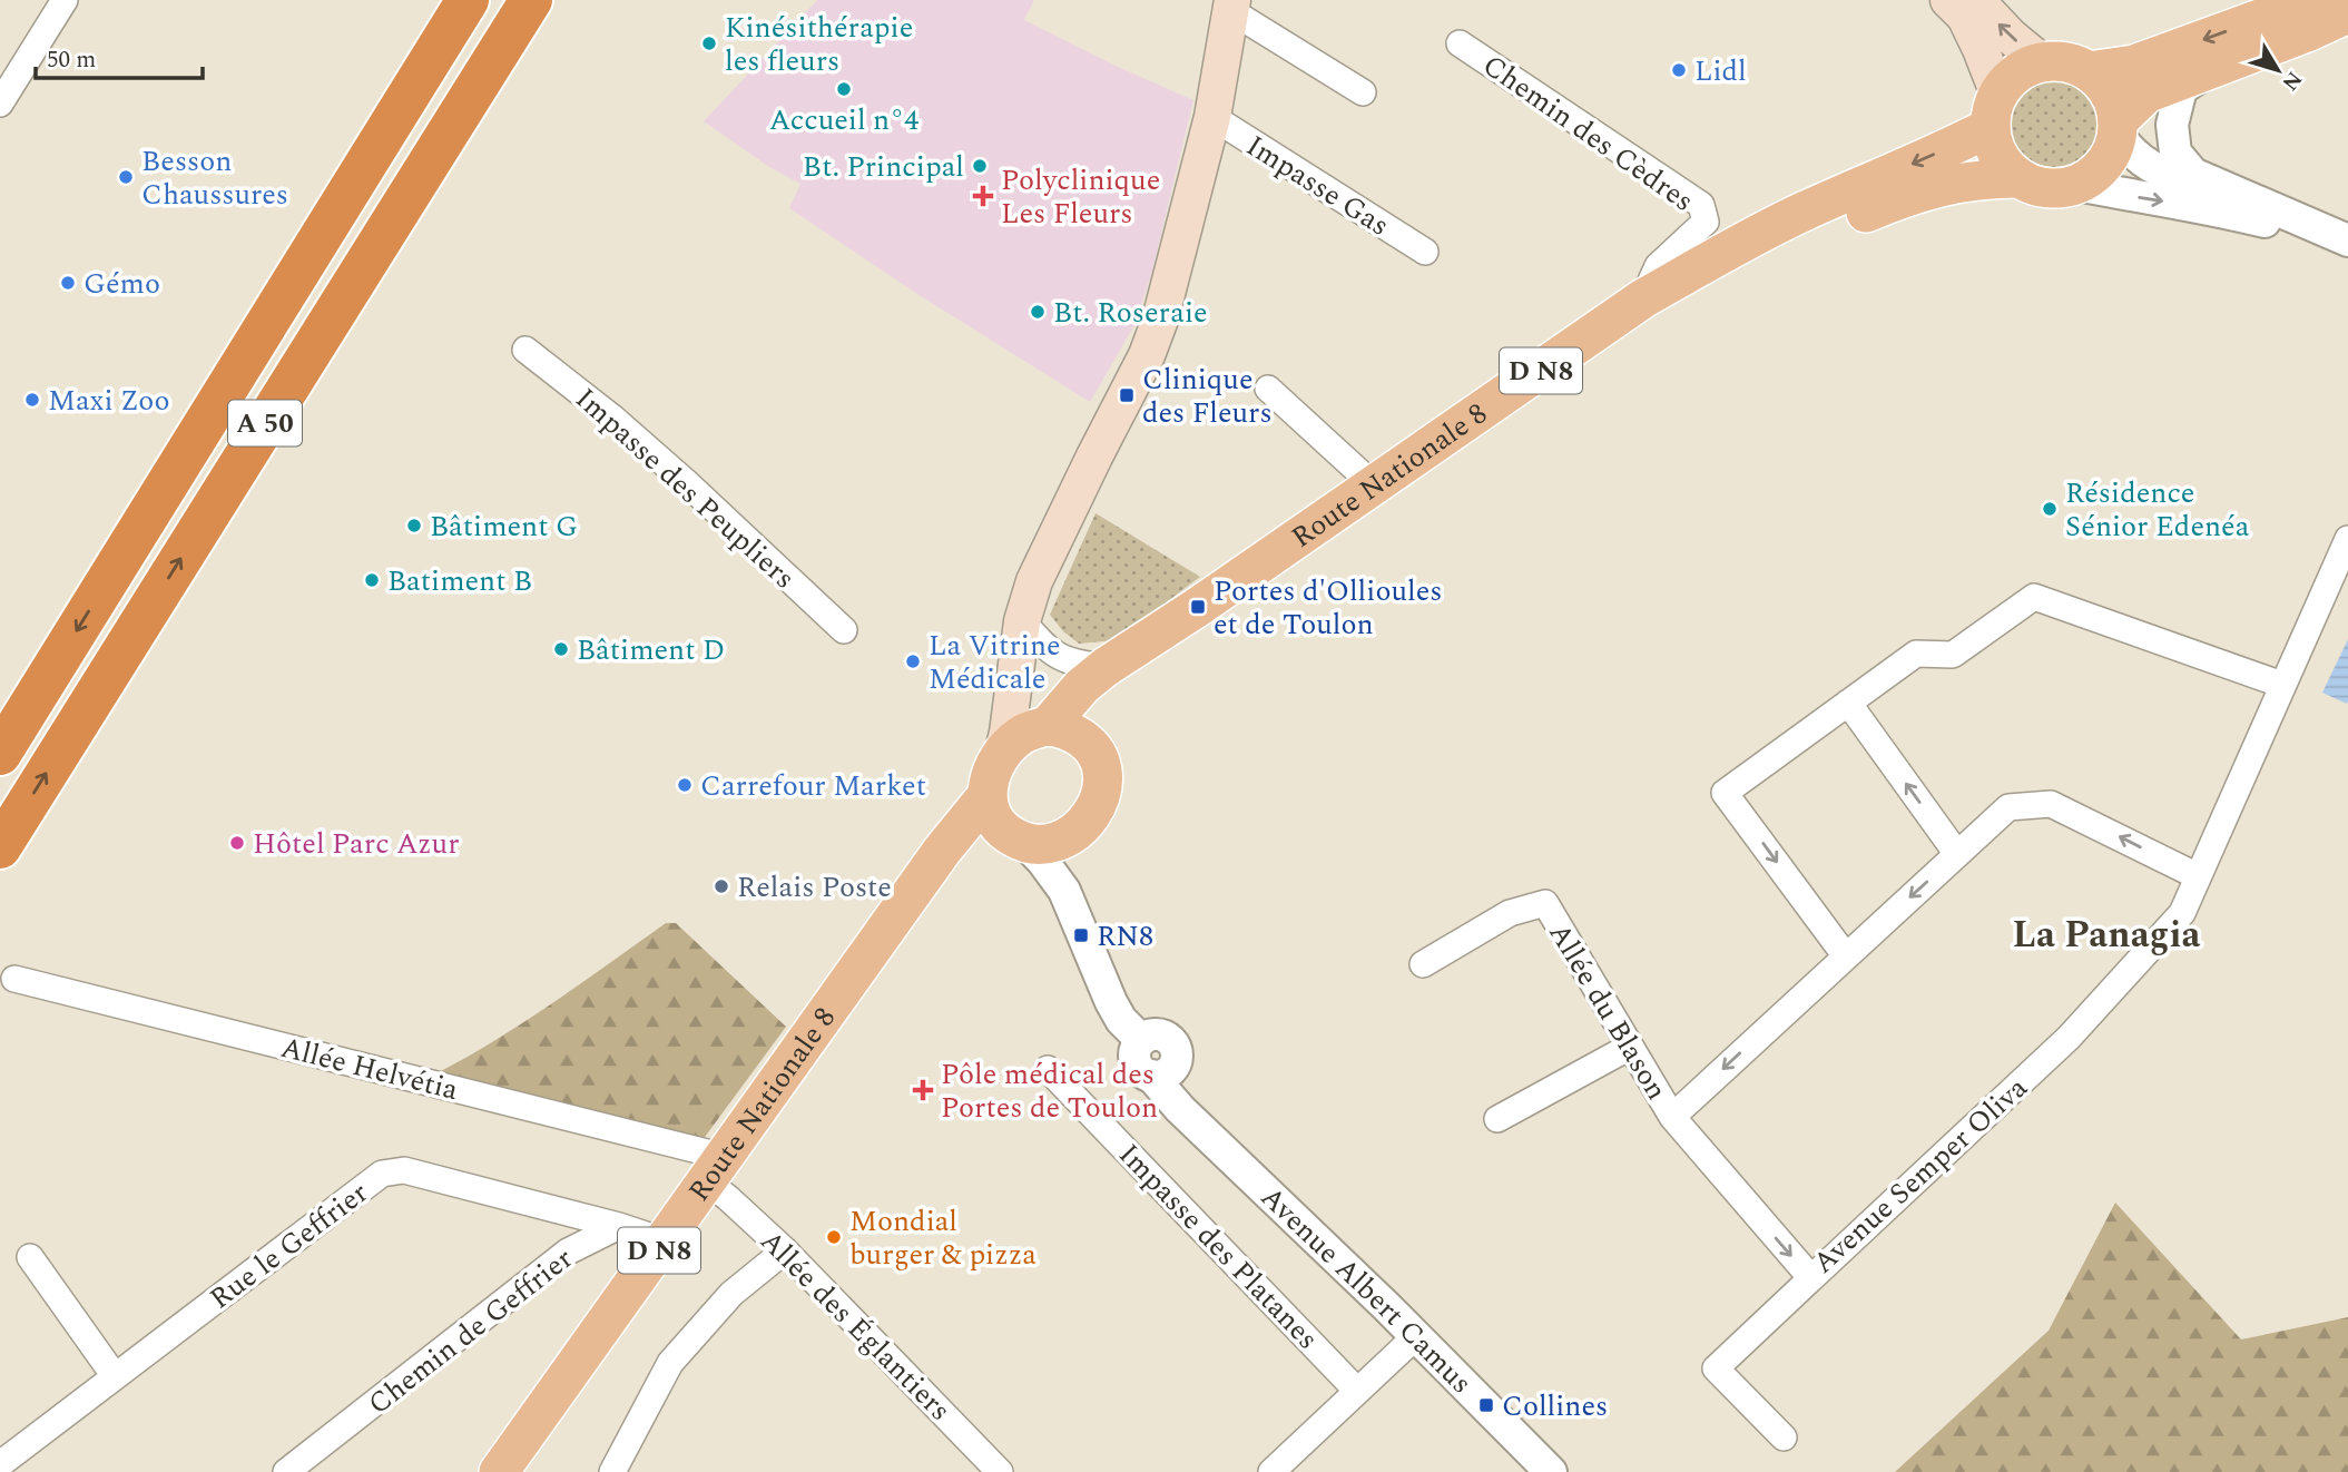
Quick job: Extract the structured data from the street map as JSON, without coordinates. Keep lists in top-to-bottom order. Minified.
{"streets":{"highway":["A 50"],"main road":["D N8","Route Nationale 8"],"street":["Chemin des Cèdres","Impasse Gas","Impasse des Peupliers","Allée du Blason","Allée Helvétia","Avenue Semper Oliva","Rue le Geffrier","Impasse des Platanes","Avenue Albert Camus","Allée des Églantiers","Chemin de Geffrier"]},"crossings":[["Chemin des Cèdres","Route Nationale 8"],["Route Nationale 8","Allée Helvétia"],["Route Nationale 8","Allée des Églantiers"],["Allée du Blason","Avenue Semper Oliva"],["Allée Helvétia","Allée des Églantiers"],["Rue le Geffrier","Chemin de Geffrier"]],"districts":["La Panagia"],"places":{"other":["Kinésithérapie les fleurs","Lidl","Accueil n°4","Bt. Principal","Besson Chaussures","Gémo","Bt. Roseraie","Maxi Zoo","Résidence Sénior Edenéa","Bâtiment G","Batiment B","Bâtiment D","La Vitrine Médicale","Carrefour Market","Hôtel Parc Azur","Relais Poste","Mondial burger & pizza"],"health":["Polyclinique Les Fleurs","Pôle médical des Portes de Toulon"],"transit":["Clinique des Fleurs","Portes d'Ollioules et de Toulon","RN8","Collines"]},"scale_bar":"50 m","north":"bottom right"}
